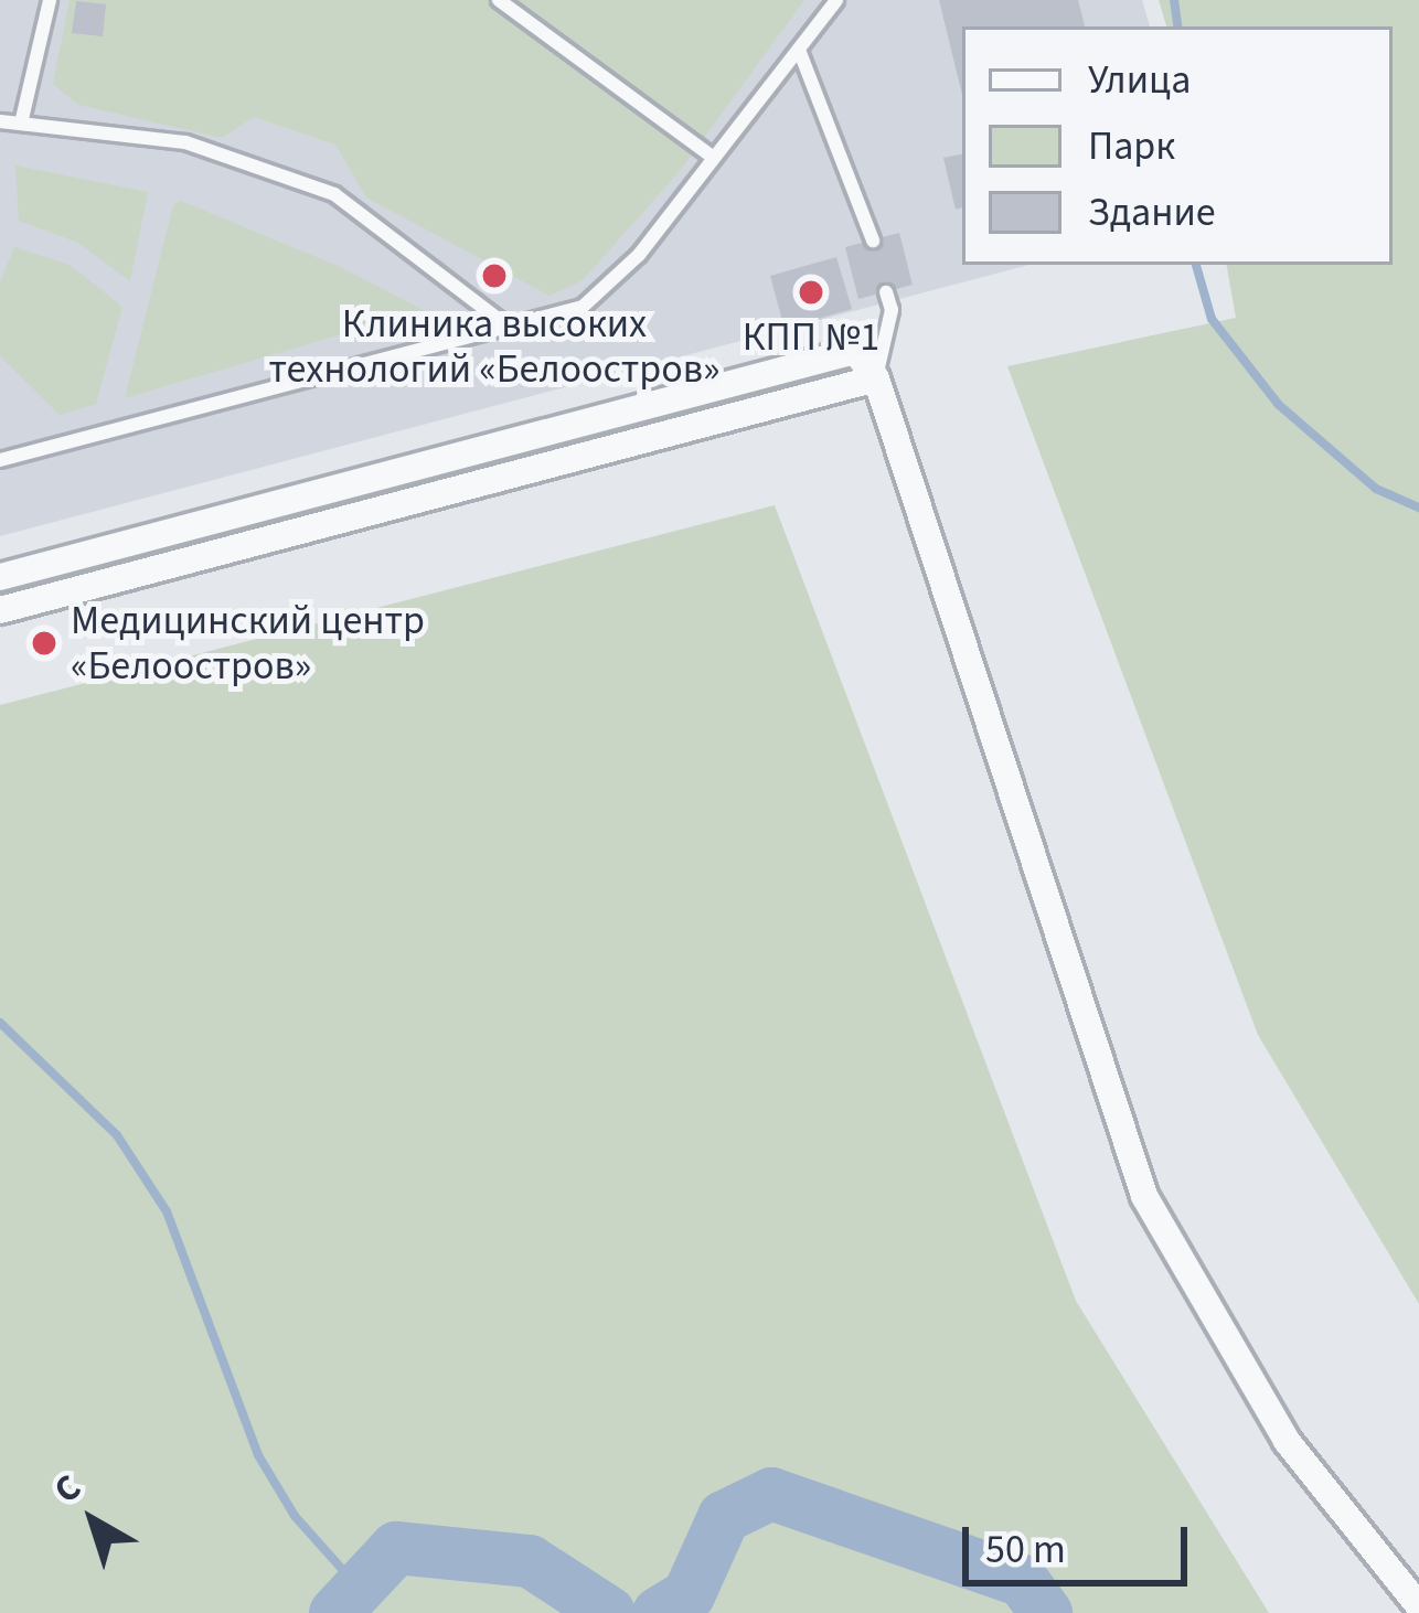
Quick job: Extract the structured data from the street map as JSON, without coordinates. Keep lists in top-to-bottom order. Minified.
{"places":["Клиника высоких технологий «Белоостров»","КПП №1","Медицинский центр «Белоостров»"],"legend":["Улица","Парк","Здание"],"scale_bar":"50 m","north":"top left"}
